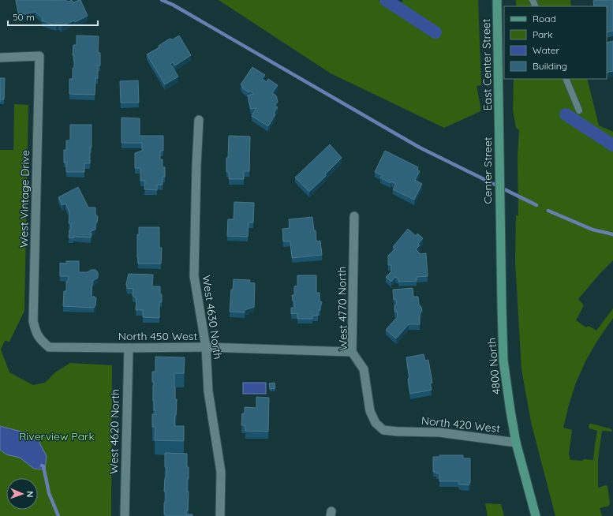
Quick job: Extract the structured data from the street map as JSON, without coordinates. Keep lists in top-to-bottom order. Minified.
{"streets":{"main road":["East Center Street","Center Street","4800 North"],"street":["West Vintage Drive","West 4770 North","West 4630 North","North 450 West","North 420 West","West 4620 North"]},"crossings":[["East Center Street","Center Street"],["Center Street","4800 North"],["West Vintage Drive","North 450 West"],["West 4770 North","North 450 West"],["West 4770 North","North 420 West"],["West 4630 North","North 450 West"],["North 450 West","West 4620 North"],["4800 North","North 420 West"]],"parks":["Riverview Park"],"legend":["Road","Park","Water","Building"],"scale_bar":"50 m","north":"right"}
